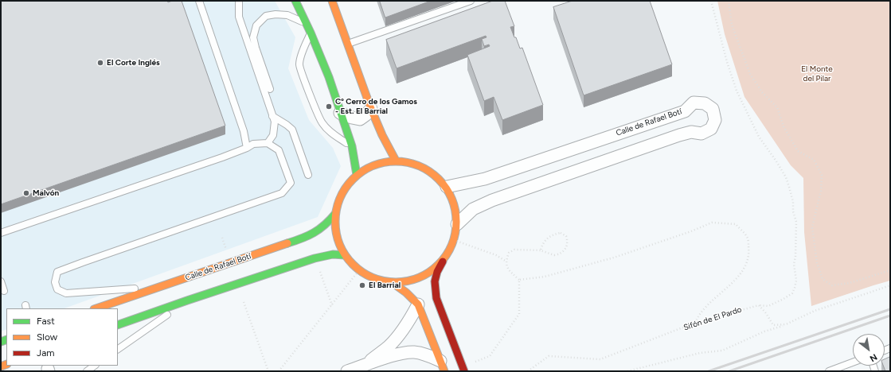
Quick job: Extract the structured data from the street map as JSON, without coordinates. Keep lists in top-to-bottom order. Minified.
{"streets":{"street":["Calle de Rafael Botí"],"path":["Sifón de El Pardo"]},"parks":["El Monte del Pilar"],"places":["El Corte Inglés","Cº Cerro de los Gamos - Est. El Barrial","Malvón","El Barrial"],"legend":["Fast","Slow","Jam"],"north":"bottom right"}
